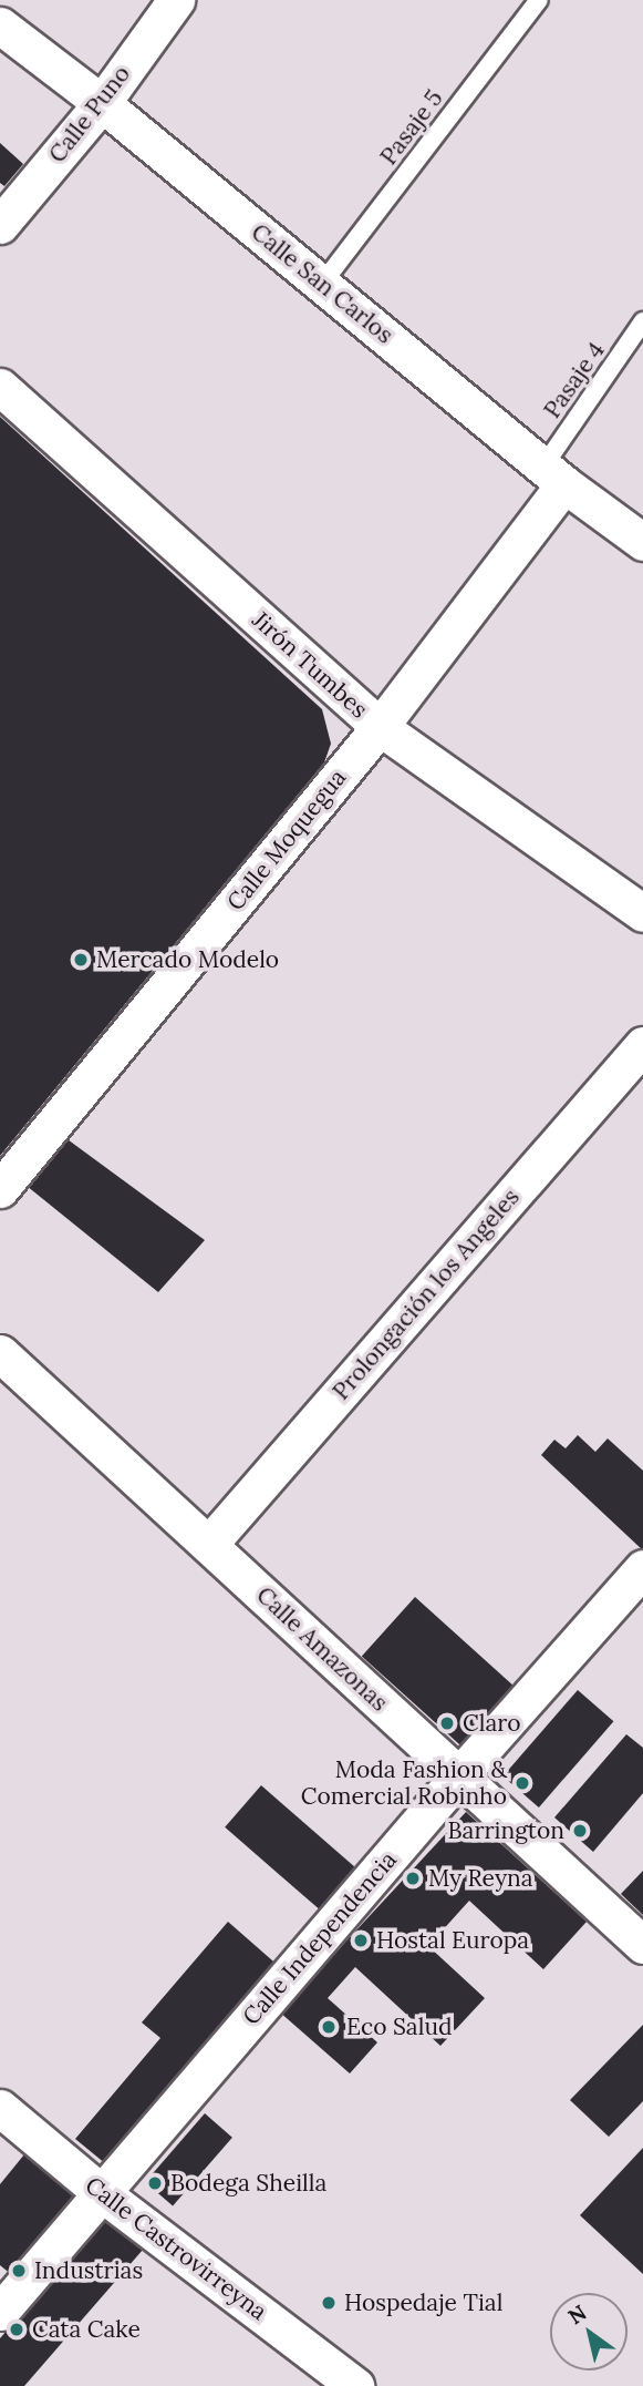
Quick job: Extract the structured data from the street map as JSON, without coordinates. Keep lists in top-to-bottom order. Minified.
{"streets":{"street":["Calle Puno","Calle San Carlos","Jirón Tumbes","Calle Moquegua","Prolongación los Angeles","Calle Amazonas","Calle Independencia","Calle Castrovirreyna"],"lane":["Pasaje 5","Pasaje 4"]},"crossings":[["Calle Puno","Calle San Carlos"],["Pasaje 5","Calle San Carlos"],["Calle San Carlos","Pasaje 4"],["Calle San Carlos","Calle Moquegua"],["Pasaje 4","Calle Moquegua"],["Jirón Tumbes","Calle Moquegua"],["Prolongación los Angeles","Calle Amazonas"],["Calle Amazonas","Calle Independencia"],["Calle Independencia","Calle Castrovirreyna"]],"places":["Mercado Modelo","Claro","Moda Fashion & Comercial Robinho","Barrington","My Reyna","Hostal Europa","Eco Salud","Bodega Sheilla","Industrias","Hospedaje Tial","Cata Cake"],"north":"top left"}
